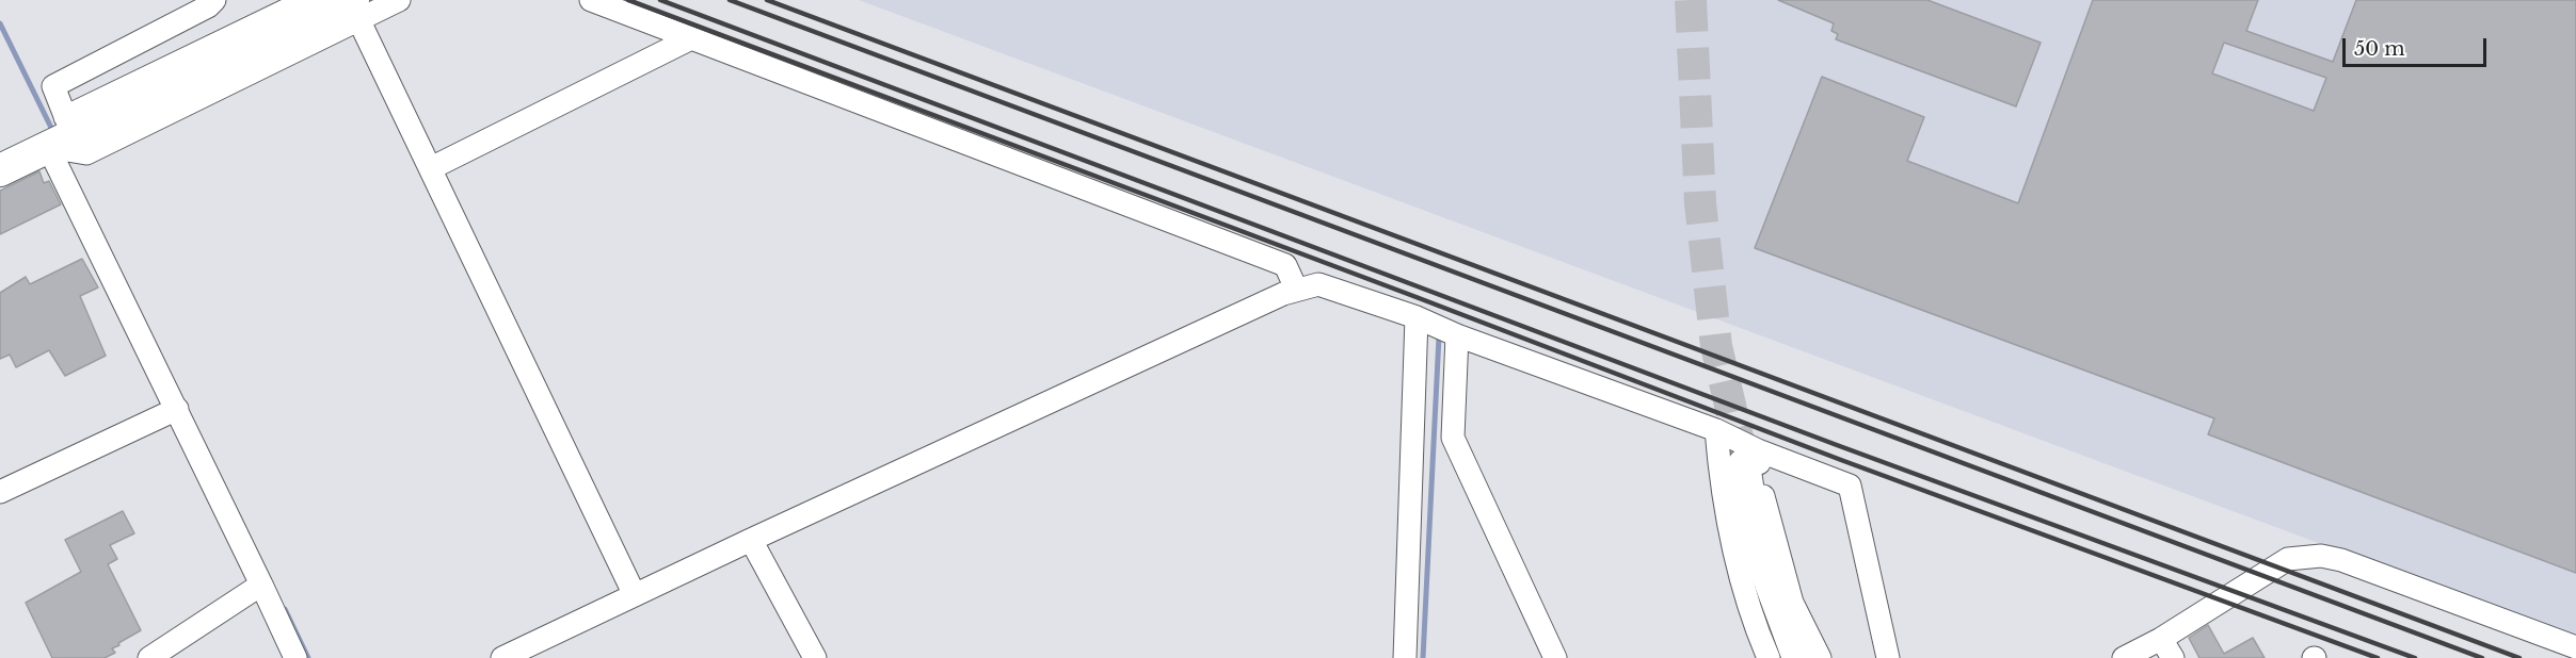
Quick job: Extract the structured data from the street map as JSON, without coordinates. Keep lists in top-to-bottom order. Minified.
{"scale_bar":"50 m"}
